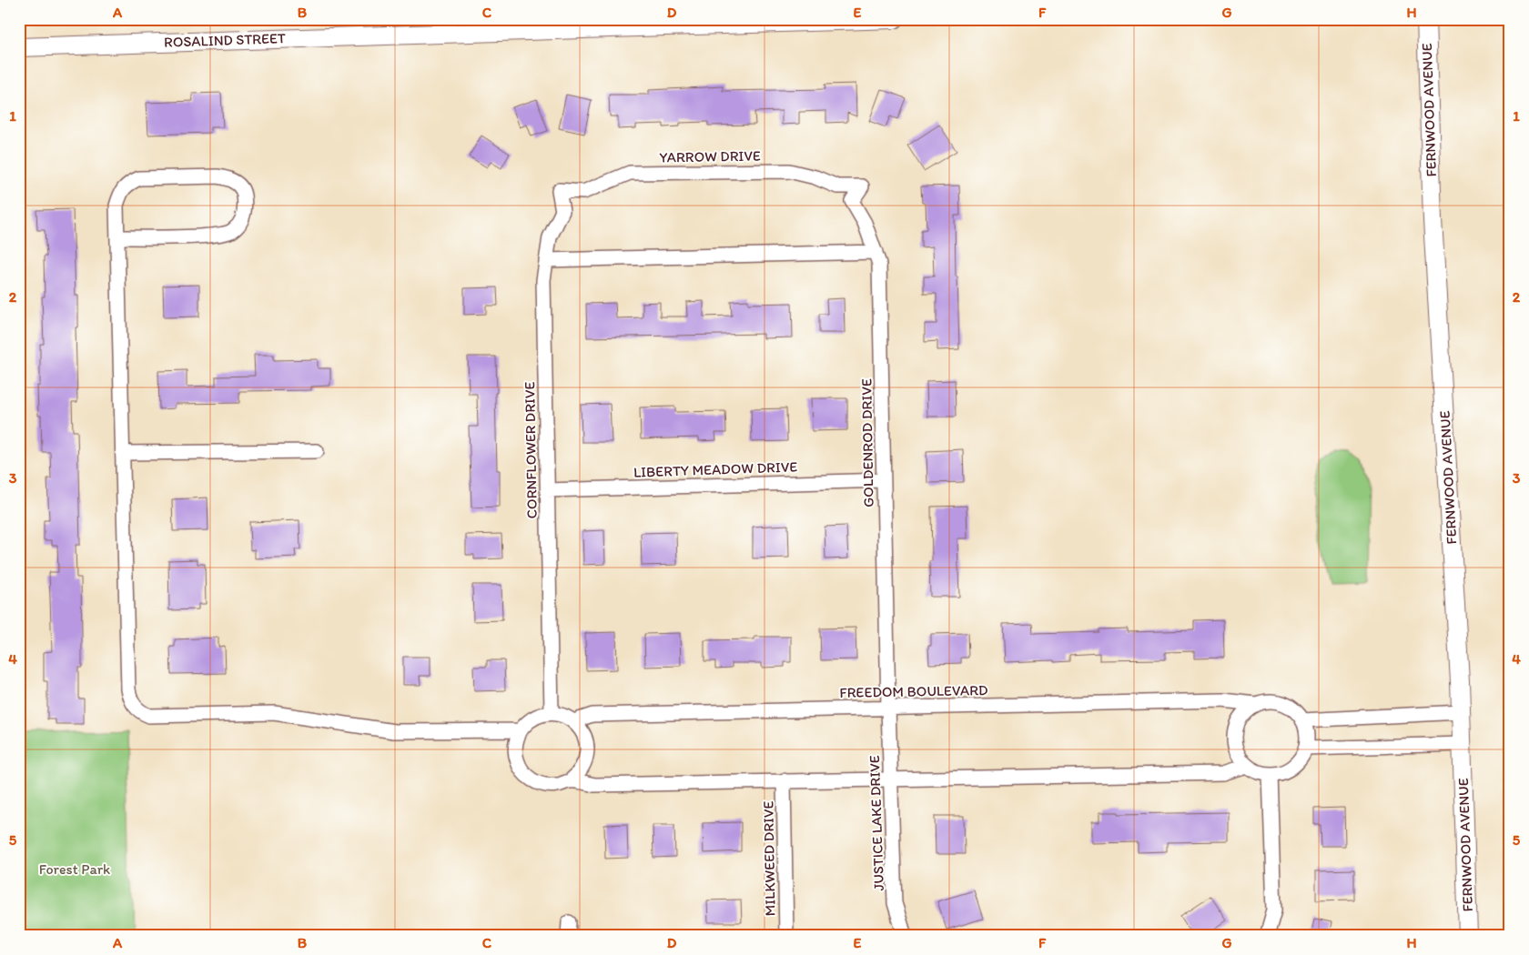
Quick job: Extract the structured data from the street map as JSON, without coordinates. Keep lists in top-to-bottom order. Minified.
{"streets":{"street":["ROSALIND STREET","FERNWOOD AVENUE","YARROW DRIVE","GOLDENROD DRIVE","CORNFLOWER DRIVE","LIBERTY MEADOW DRIVE","FREEDOM BOULEVARD","JUSTICE LAKE DRIVE","MILKWEED DRIVE"]},"crossings":[["YARROW DRIVE","GOLDENROD DRIVE"],["YARROW DRIVE","CORNFLOWER DRIVE"],["GOLDENROD DRIVE","LIBERTY MEADOW DRIVE"],["GOLDENROD DRIVE","FREEDOM BOULEVARD"],["GOLDENROD DRIVE","JUSTICE LAKE DRIVE"],["CORNFLOWER DRIVE","LIBERTY MEADOW DRIVE"],["CORNFLOWER DRIVE","FREEDOM BOULEVARD"],["FREEDOM BOULEVARD","JUSTICE LAKE DRIVE"]],"parks":["Forest Park"],"grid":{"columns":["A","B","C","D","E","F","G","H"],"rows":["1","2","3","4","5"]}}
